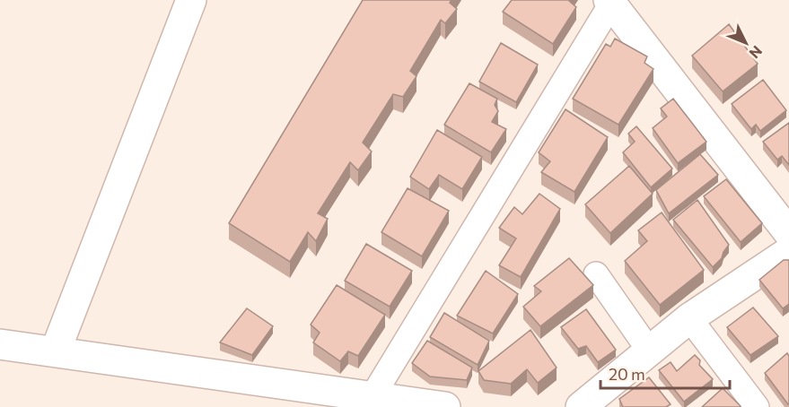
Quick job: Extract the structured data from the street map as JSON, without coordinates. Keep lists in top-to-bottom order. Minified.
{"scale_bar":"20 m","north":"bottom right"}
